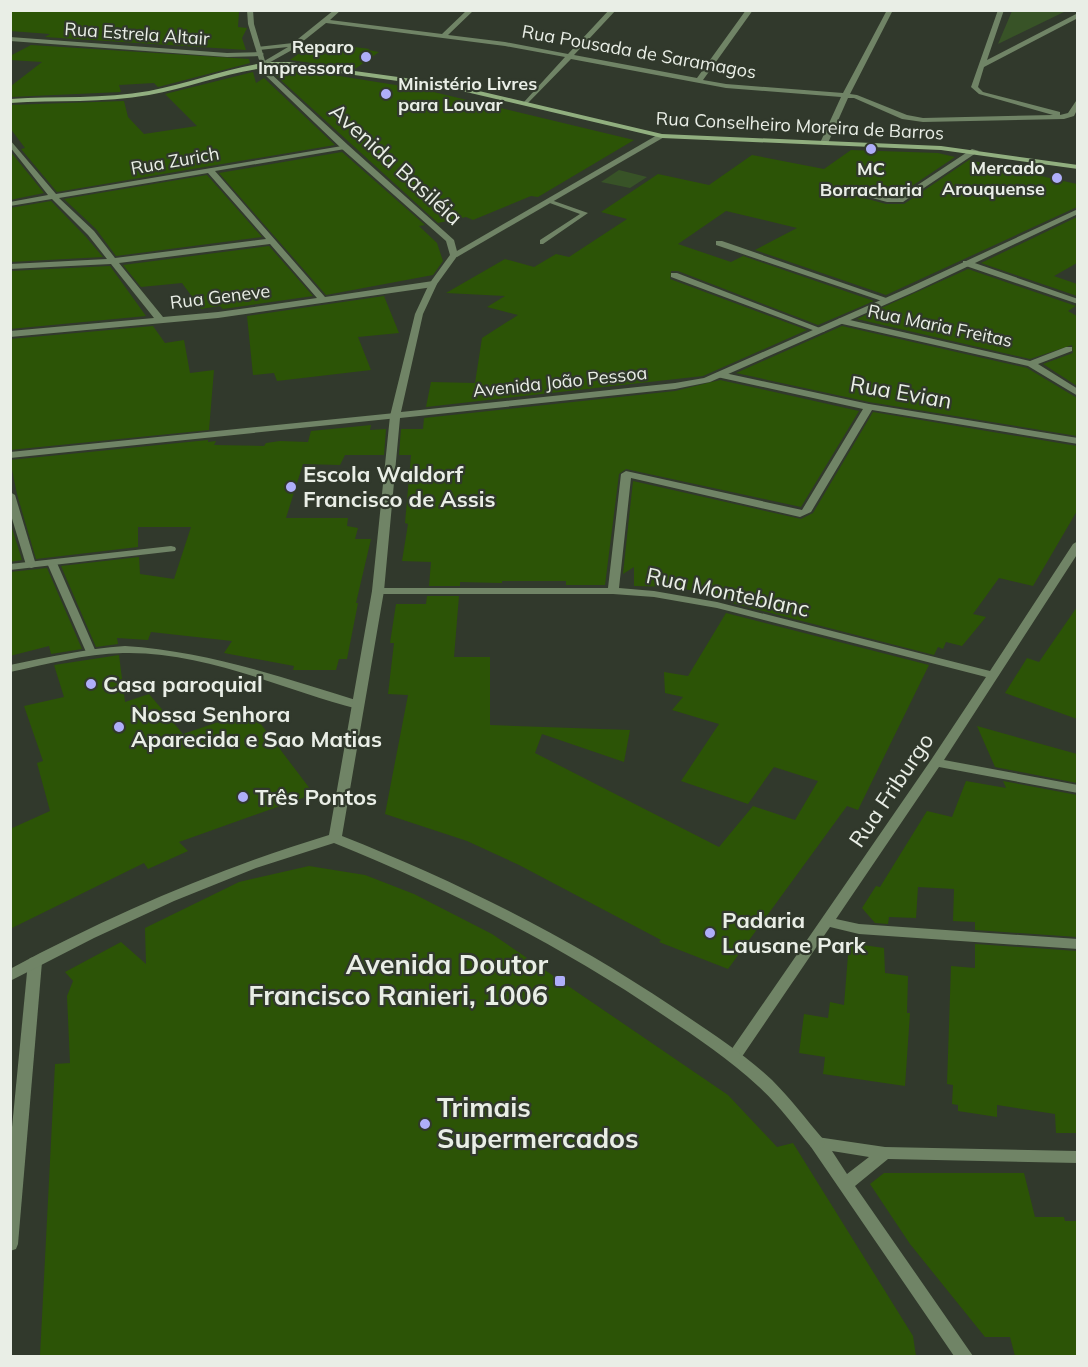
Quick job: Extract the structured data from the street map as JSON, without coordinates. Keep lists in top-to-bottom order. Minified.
{"streets":{"main road":["Rua Conselheiro Moreira de Barros"],"street":["Rua Estrela Altair","Rua Pousada de Saramagos","Rua Zurich","Avenida Basiléia","Rua Geneve","Rua Maria Freitas","Avenida João Pessoa","Rua Evian","Rua Monteblanc","Rua Friburgo"]},"crossings":[["Rua Conselheiro Moreira de Barros","Avenida Basiléia"],["Rua Zurich","Avenida Basiléia"],["Avenida Basiléia","Rua Geneve"],["Avenida Basiléia","Avenida João Pessoa"],["Avenida Basiléia","Rua Monteblanc"],["Rua Maria Freitas","Avenida João Pessoa"],["Avenida João Pessoa","Rua Evian"],["Rua Monteblanc","Rua Friburgo"]],"places":{"other":["Reparo Impressora","Ministério Livres para Louvar","MC Borracharia","Mercado Arouquense","Escola Waldorf Francisco de Assis","Casa paroquial","Nossa Senhora Aparecida e Sao Matias","Três Pontos","Padaria Lausane Park","Trimais Supermercados"],"transit":["Avenida Doutor Francisco Ranieri, 1006"]}}
